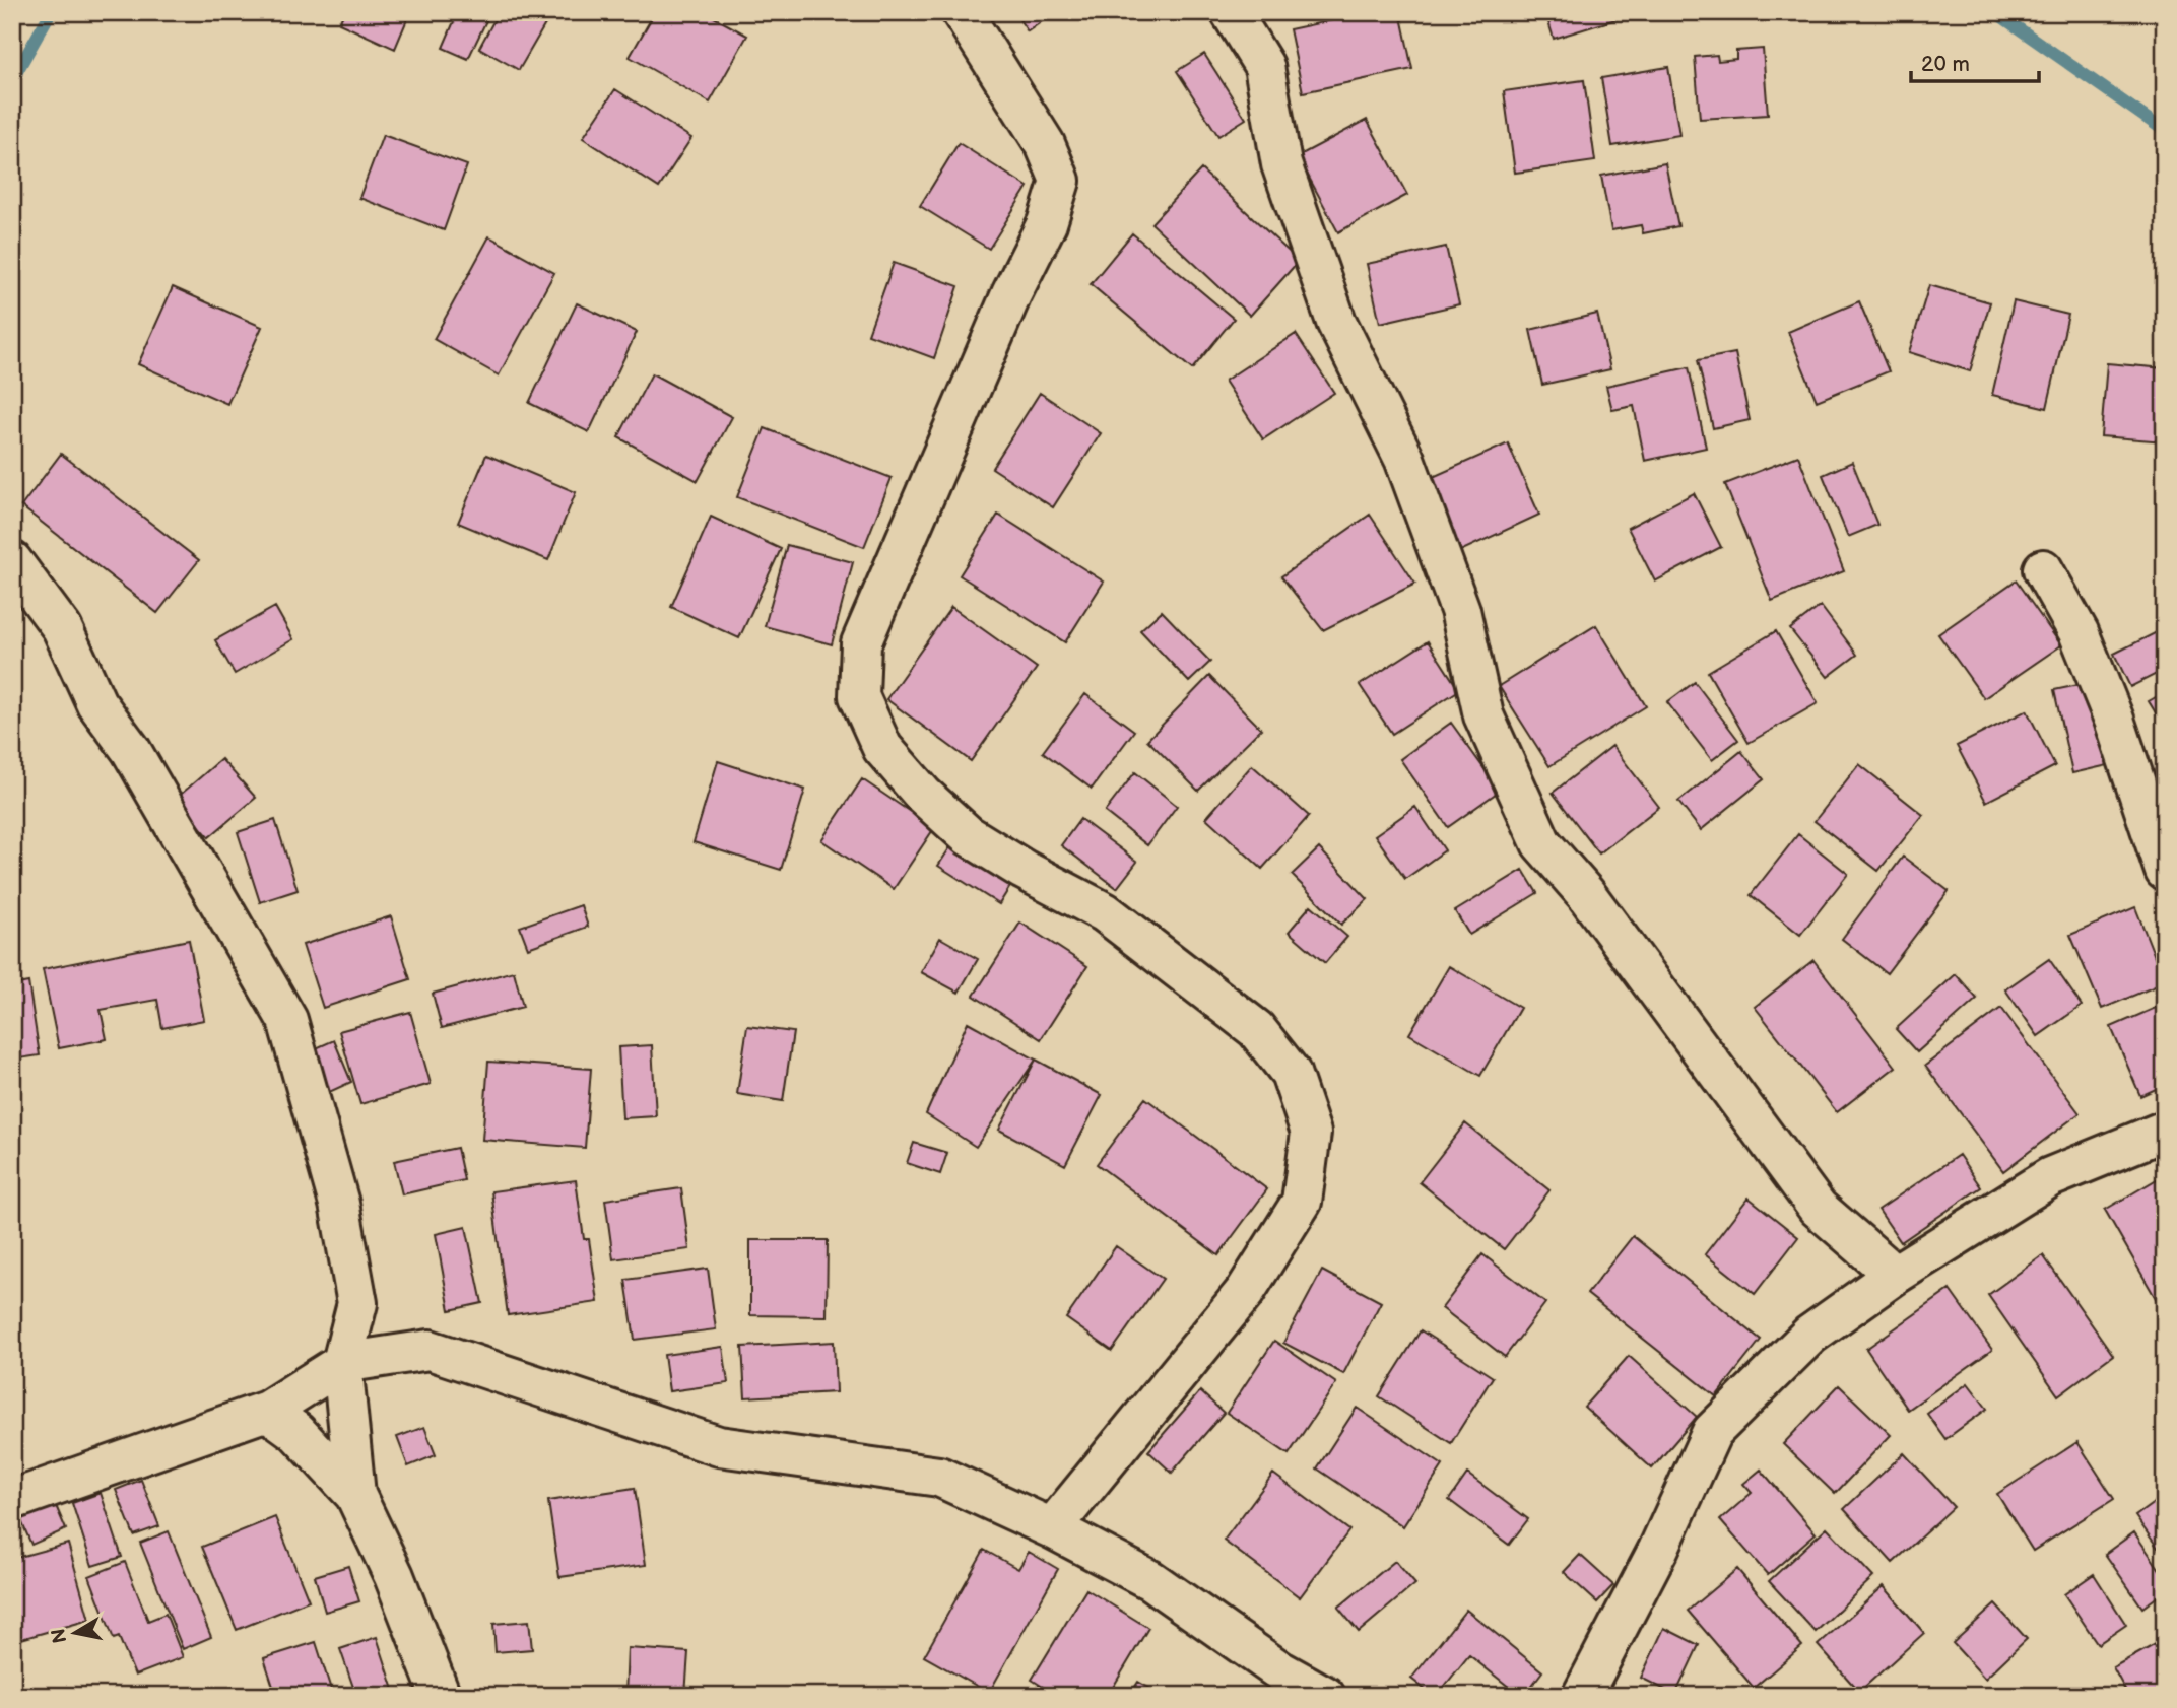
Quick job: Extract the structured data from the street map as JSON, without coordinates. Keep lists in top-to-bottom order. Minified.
{"scale_bar":"20 m","north":"left"}
